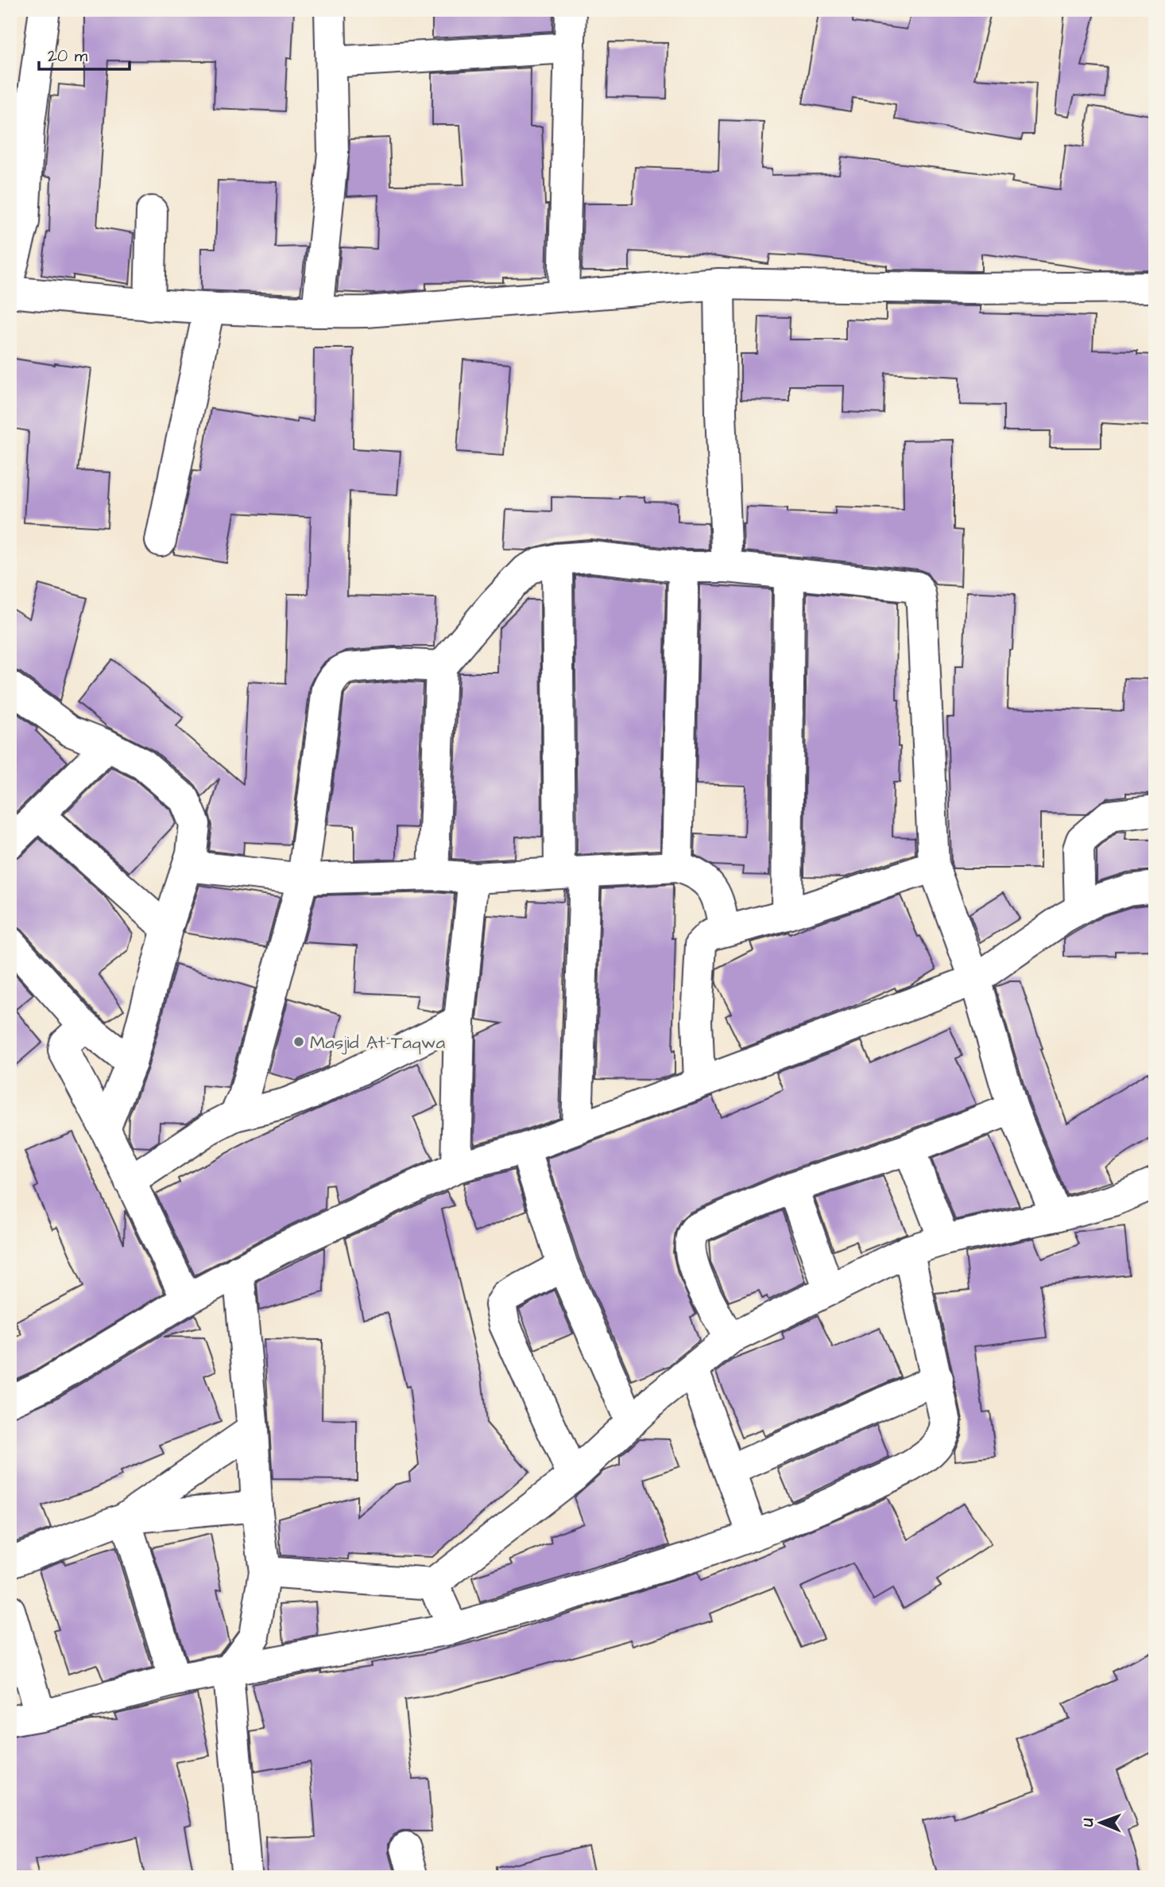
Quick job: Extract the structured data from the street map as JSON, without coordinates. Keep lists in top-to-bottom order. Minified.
{"places":["Masjid At-Taqwa"],"scale_bar":"20 m","north":"left"}
